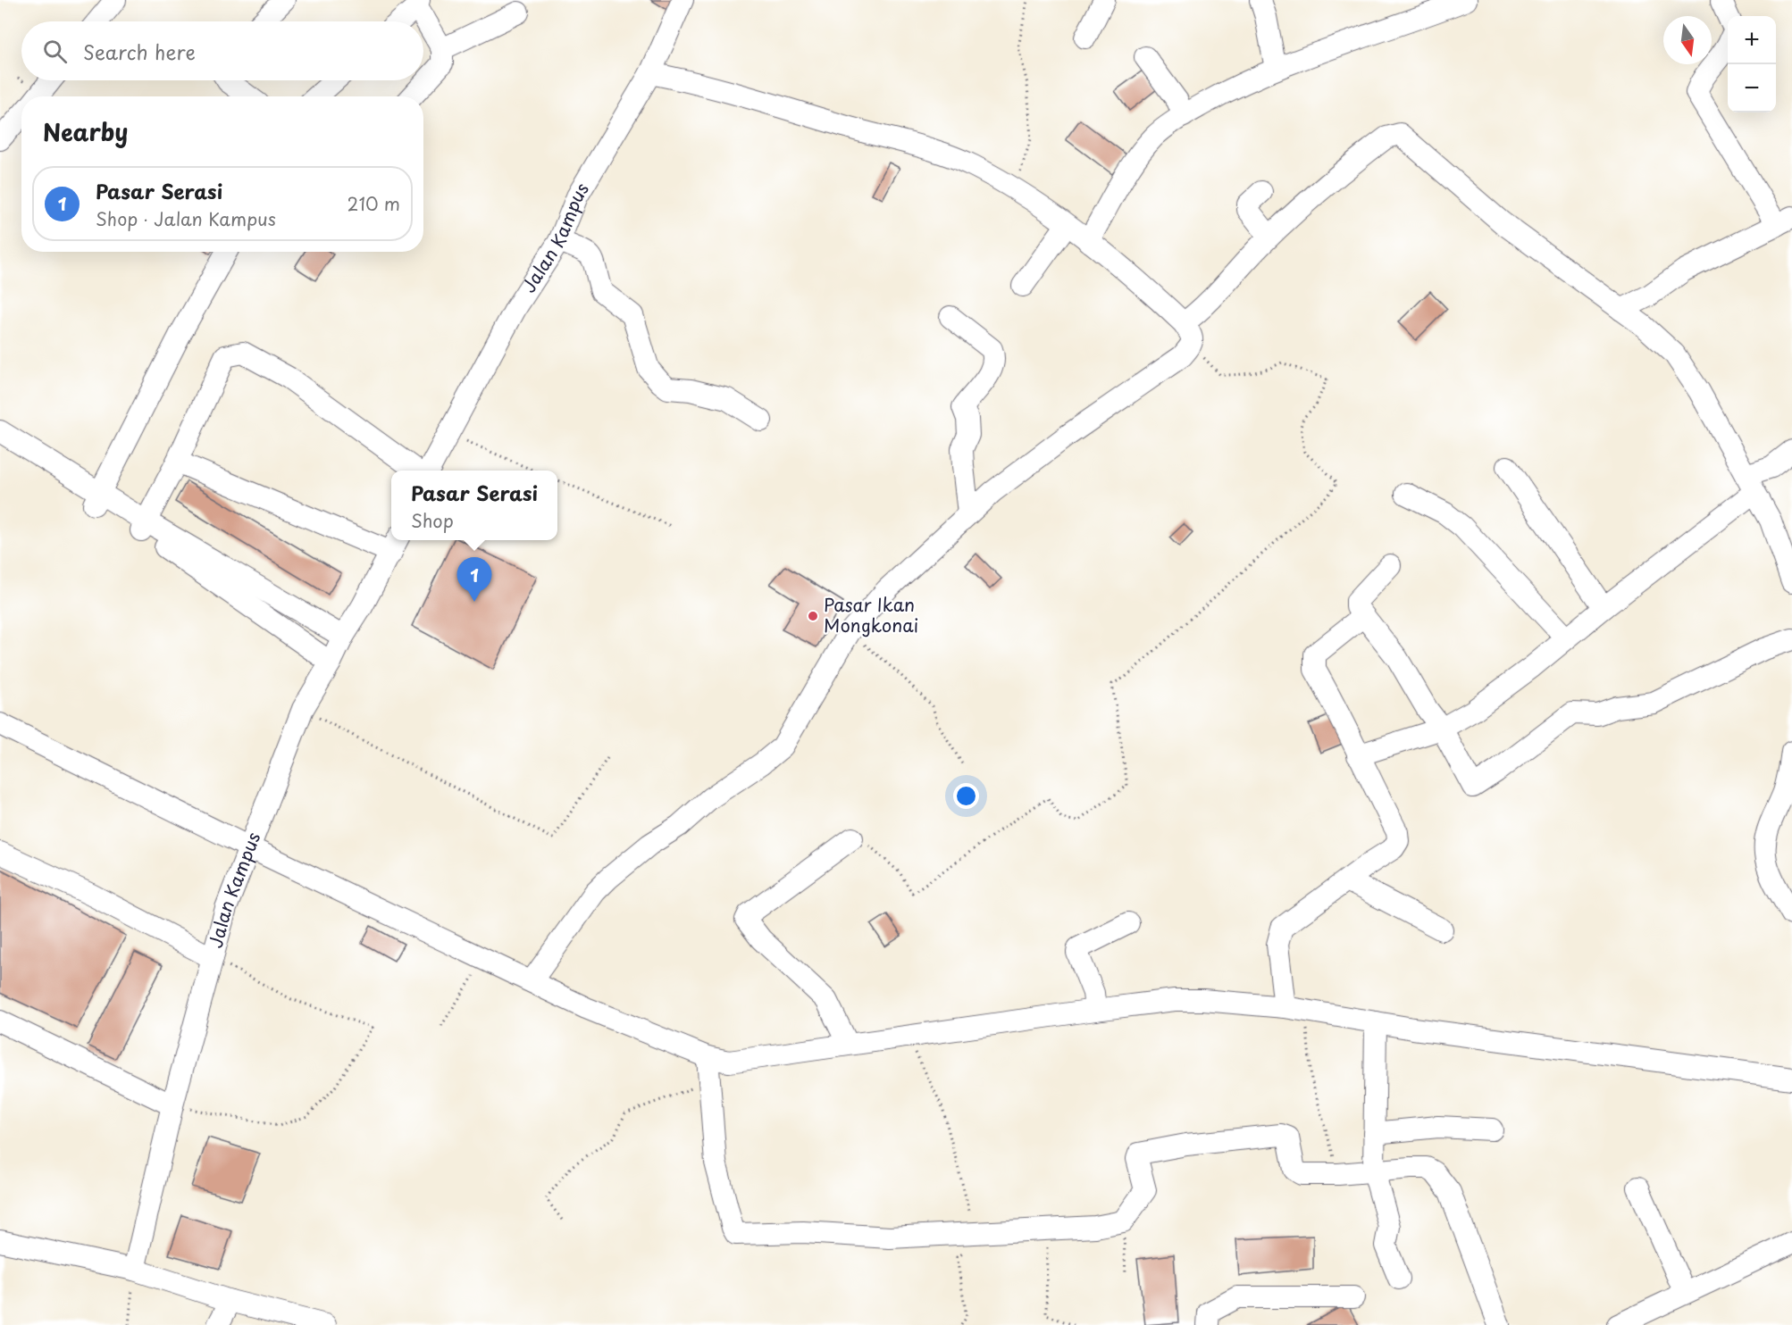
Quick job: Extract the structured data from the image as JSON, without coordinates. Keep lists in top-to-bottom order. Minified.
{"streets":{"street":["Jalan Kampus"]},"places":["Pasar Ikan Mongkonai"],"north":"bottom","page":{"map_buttons":["+","−"],"search":"Search here","heading":"Nearby","list":[{"mark":"1","name":"Pasar Serasi","note":"Shop · Jalan Kampus","value":"210 m"}],"popup":["Pasar Serasi","Shop"],"pins":"1"}}
